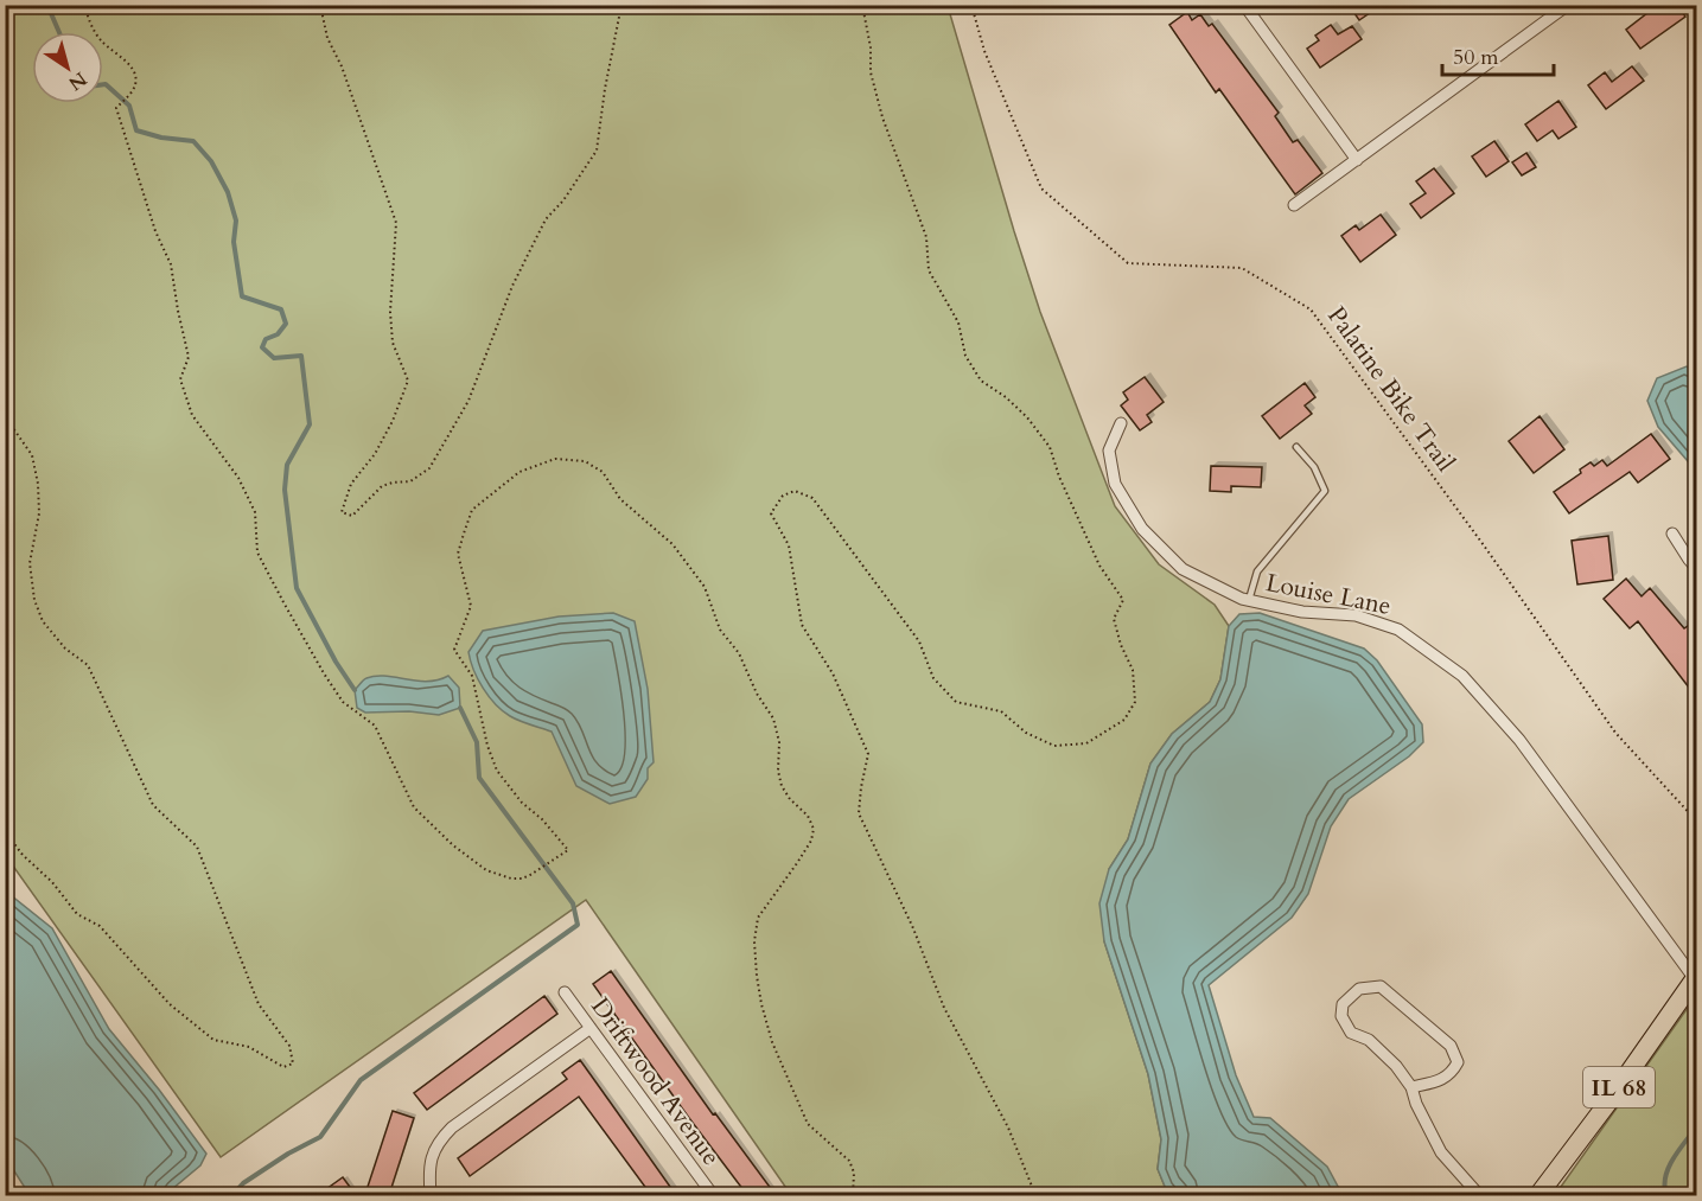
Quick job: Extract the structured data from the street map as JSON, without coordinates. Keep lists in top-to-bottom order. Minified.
{"streets":{"main road":["IL 68"],"street":["Louise Lane","Driftwood Avenue"],"path":["Palatine Bike Trail"]},"crossings":[["Louise Lane","IL 68"]],"scale_bar":"50 m","north":"bottom right"}
